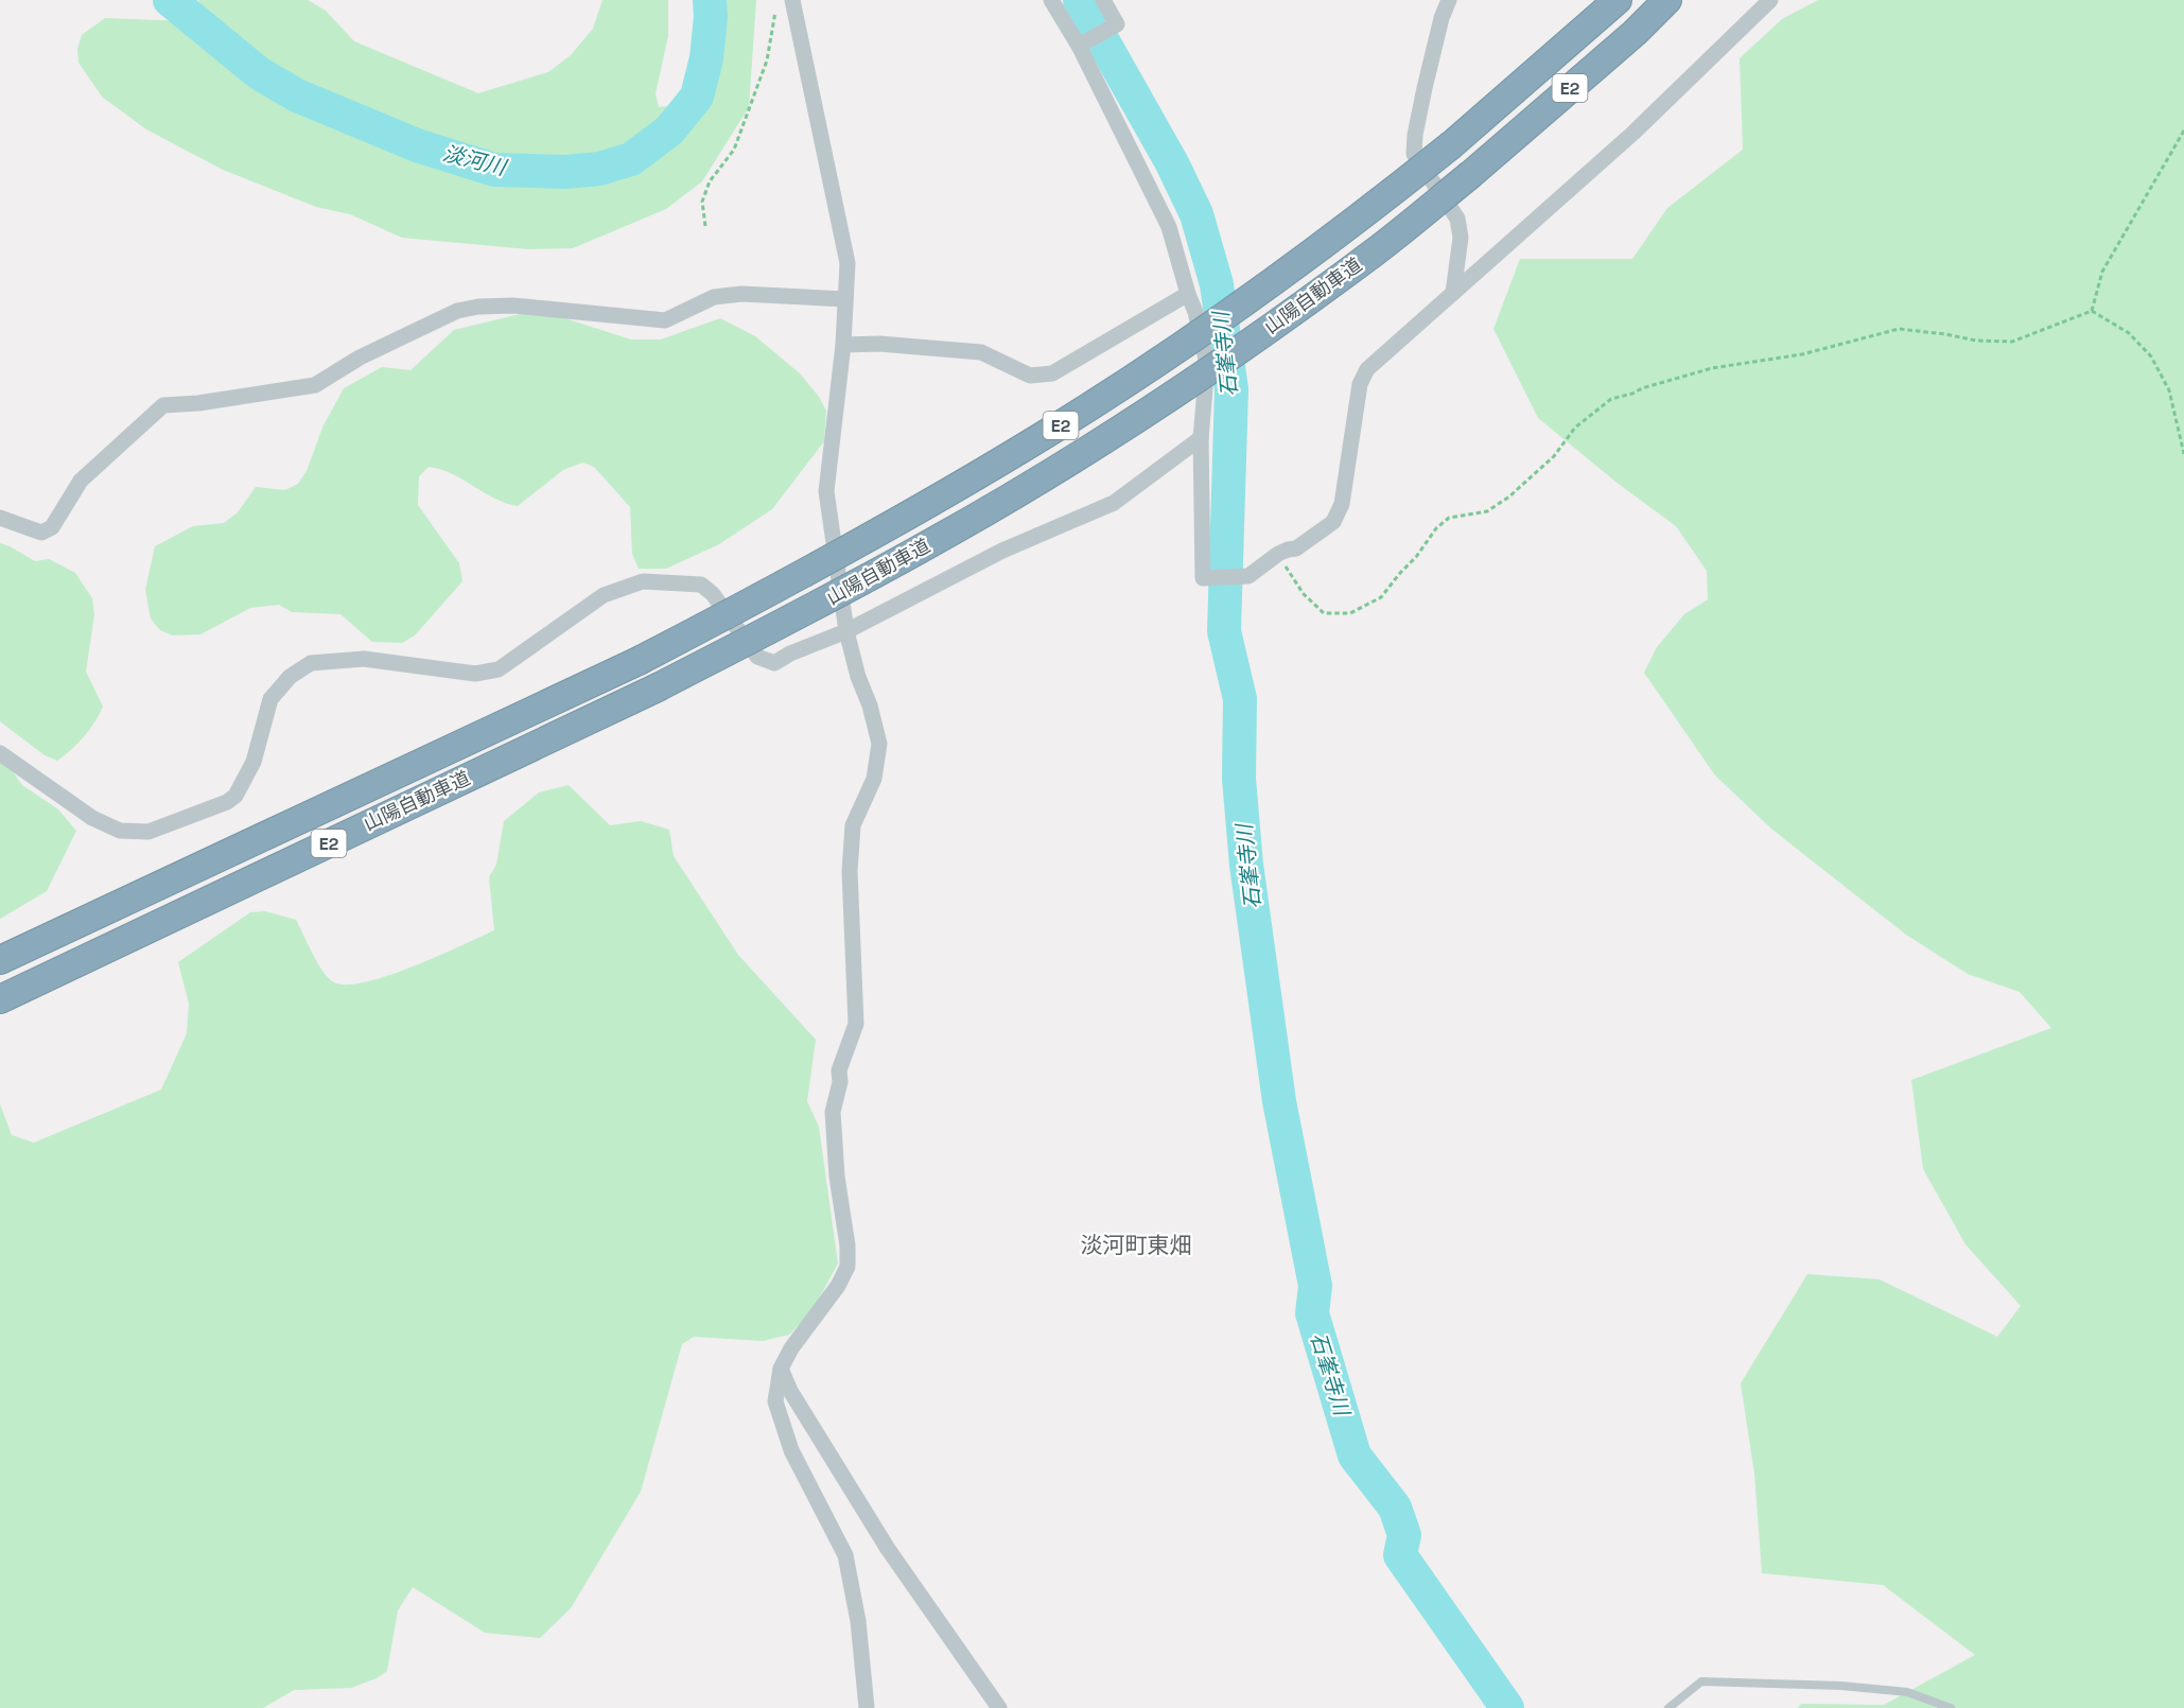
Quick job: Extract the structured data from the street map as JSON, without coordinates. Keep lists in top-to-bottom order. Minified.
{"streets":{"highway":["E2","山陽自動車道"]},"districts":["淡河町東畑"],"water":["淡河川","石峯寺川"]}
